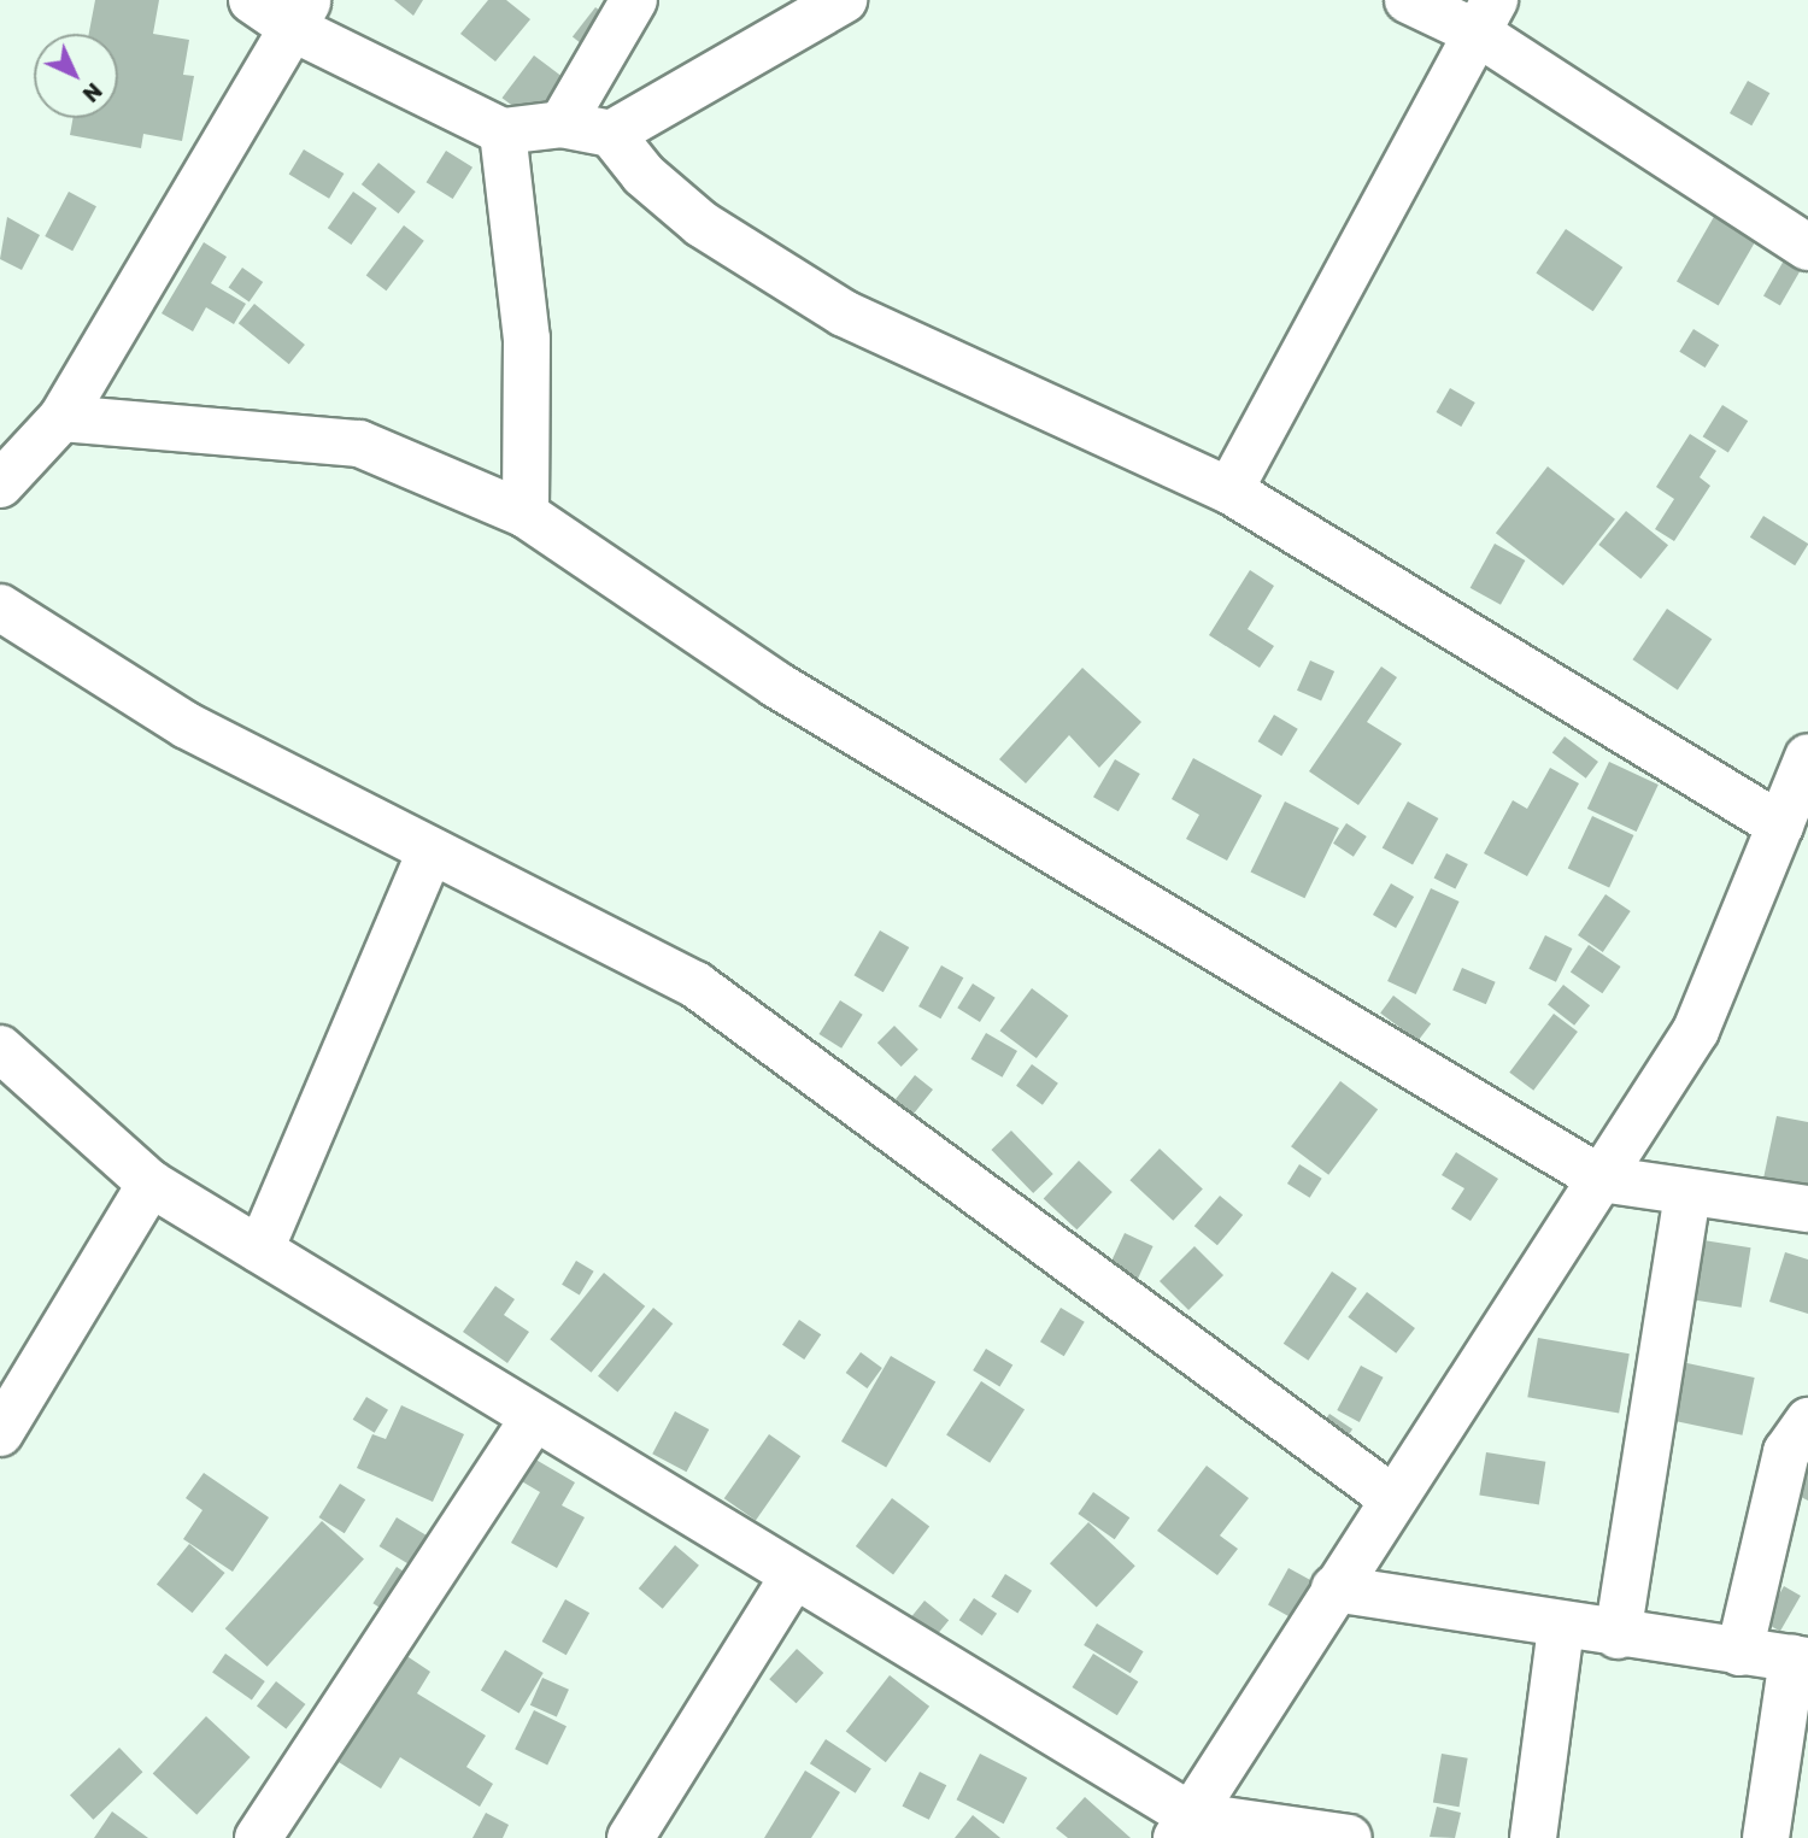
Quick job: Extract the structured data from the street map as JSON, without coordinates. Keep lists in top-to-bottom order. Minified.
{"north":"bottom right"}
